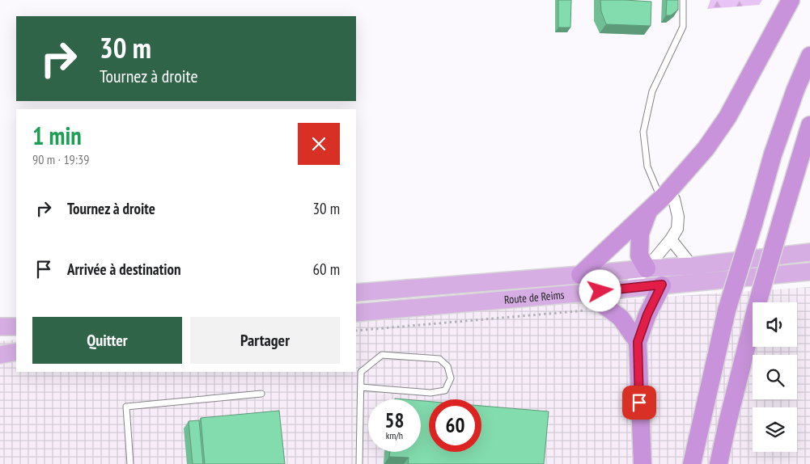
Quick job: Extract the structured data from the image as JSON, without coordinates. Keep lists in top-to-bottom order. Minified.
{"streets":{"main road":["Route de Reims"]},"page":{"turn":["30 m","Tournez à droite"],"heading":["1 min","90 m · 19:39"],"list":[{"name":"Tournez à droite","value":"30 m"},{"name":"Arrivée à destination","value":"60 m"}],"buttons":["Quitter","Partager"],"speed":"58 km/h","limit":"60"}}
